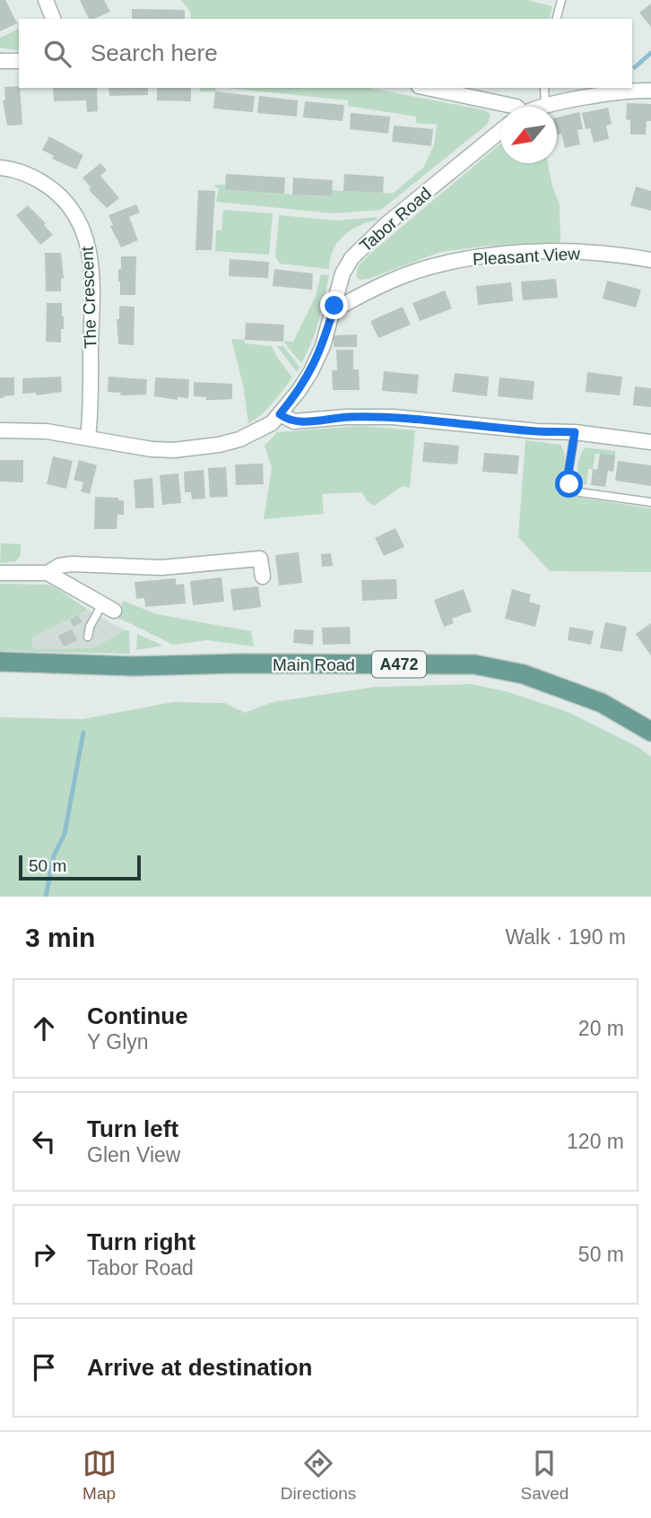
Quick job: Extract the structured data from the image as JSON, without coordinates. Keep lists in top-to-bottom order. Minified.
{"streets":{"main road":["Main Road","A472"],"street":["Tabor Road","Pleasant View","The Crescent"]},"crossings":[["Tabor Road","Pleasant View"],["Tabor Road","The Crescent"]],"scale_bar":"50 m","north":"bottom left","page":{"search":"Search here","scale":"50 m","heading":["3 min","Walk · 190 m"],"list":[["Continue","Y Glyn","20 m"],["Turn left","Glen View","120 m"],["Turn right","Tabor Road","50 m"],"Arrive at destination"],"nav":["Map","Directions","Saved"]}}
